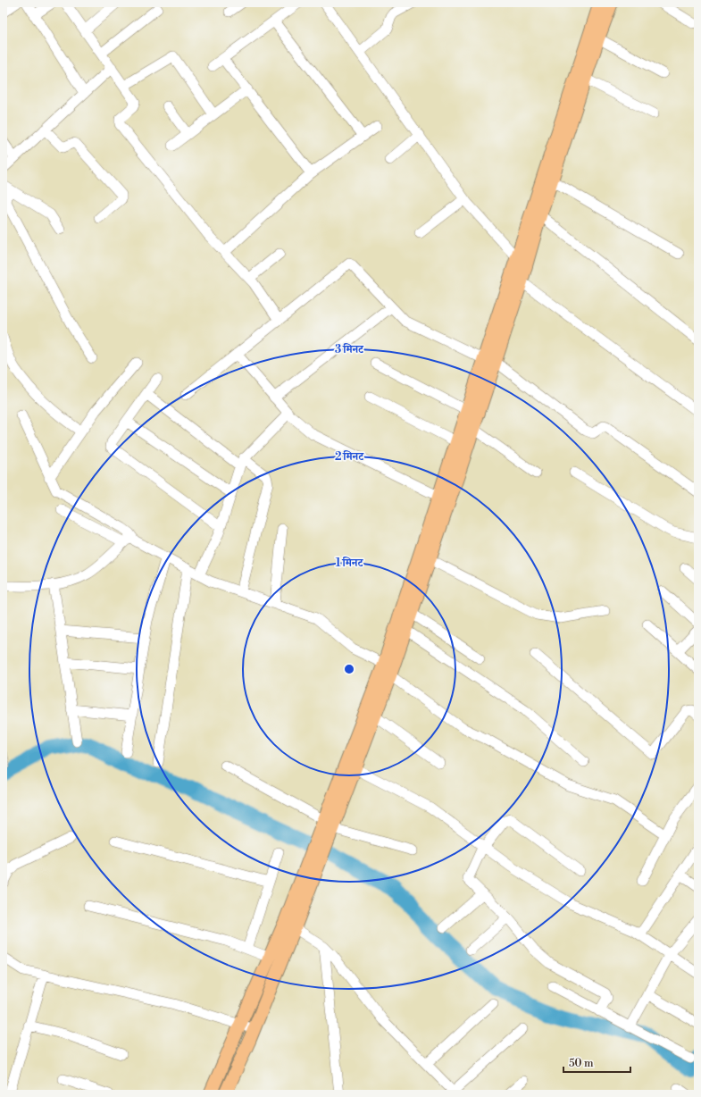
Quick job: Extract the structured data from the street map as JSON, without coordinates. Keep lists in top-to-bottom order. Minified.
{"scale_bar":"50 m","rings":["3 मिनट","2 मिनट","1 मिनट"]}
